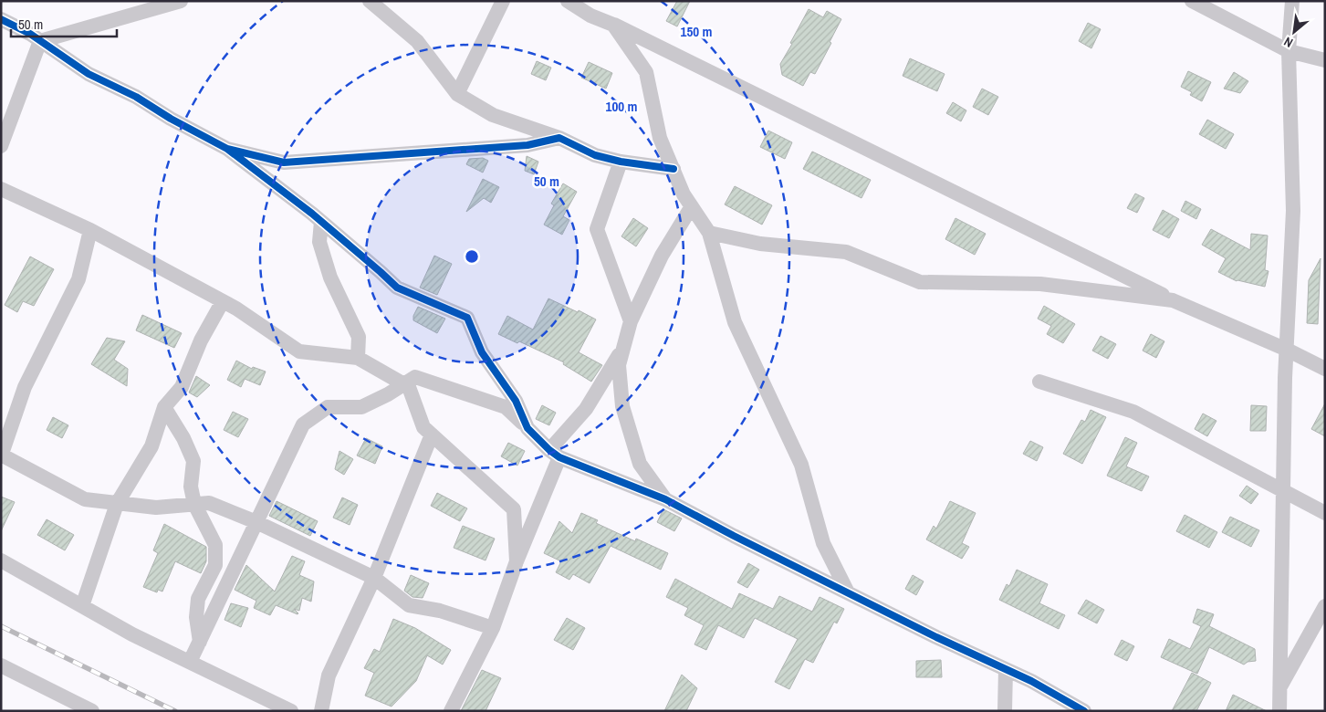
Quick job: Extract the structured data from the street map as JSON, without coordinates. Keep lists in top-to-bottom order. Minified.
{"scale_bar":"50 m","north":"bottom left","rings":["150 m","100 m","50 m"]}
